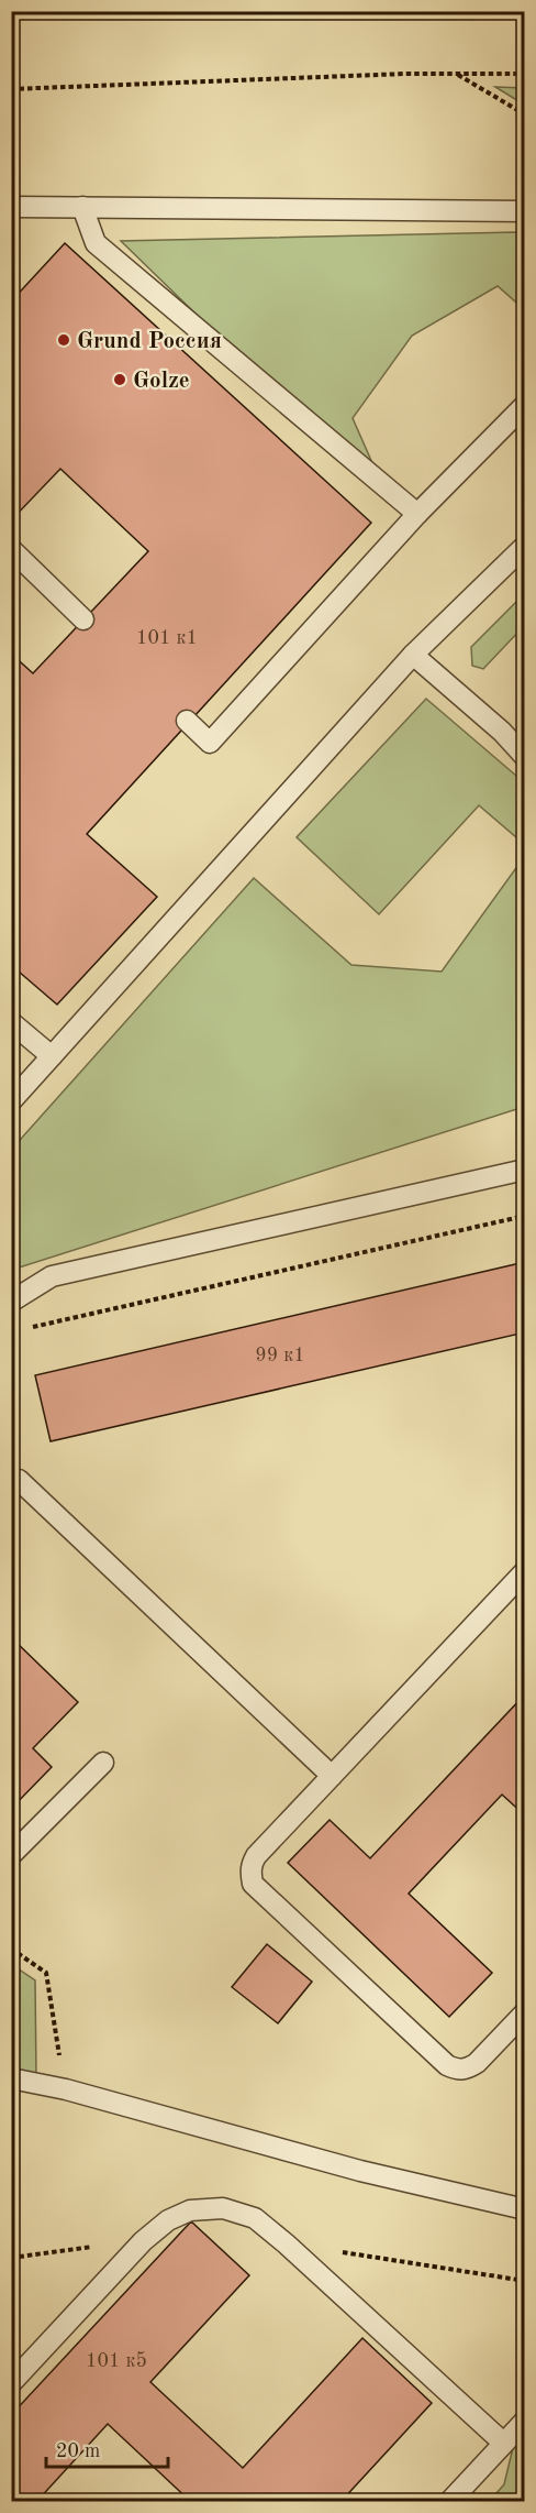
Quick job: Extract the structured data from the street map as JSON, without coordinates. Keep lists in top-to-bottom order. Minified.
{"places":["Grund Россия","Golze"],"house_numbers":["101 к1","99 к1","101 к5"],"scale_bar":"20 m"}
